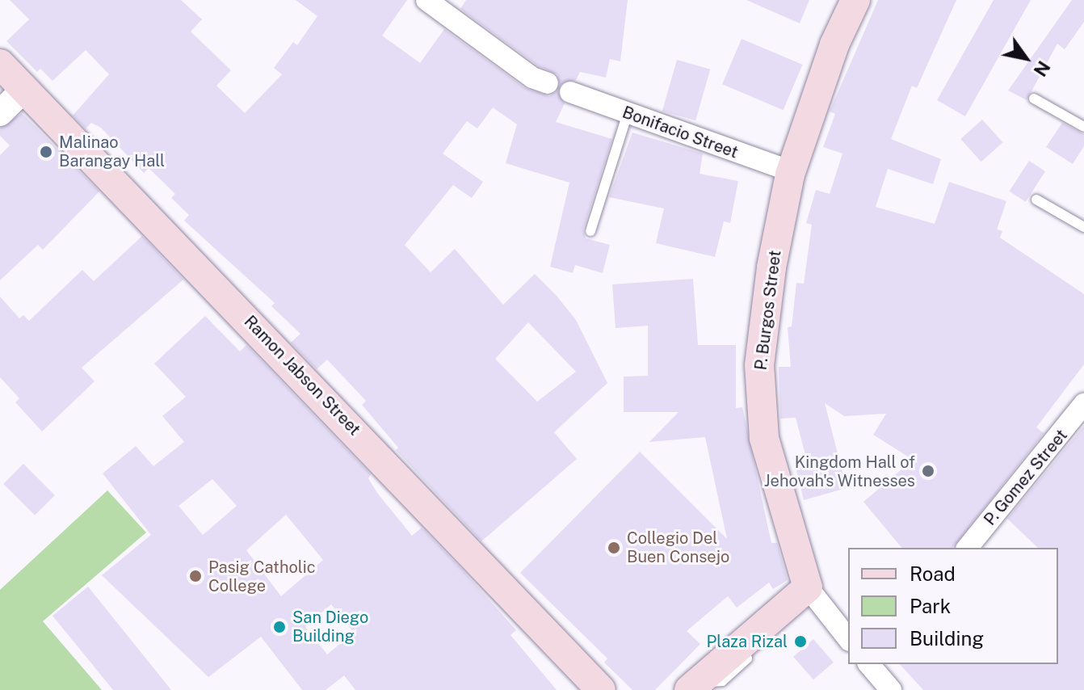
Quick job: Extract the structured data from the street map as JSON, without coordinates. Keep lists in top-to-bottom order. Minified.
{"streets":{"main road":["P. Burgos Street","Ramon Jabson Street"],"street":["Bonifacio Street","P. Gomez Street"]},"crossings":[["Bonifacio Street","P. Burgos Street"]],"places":["Malinao Barangay Hall","Kingdom Hall of Jehovah's Witnesses","Collegio Del Buen Consejo","Pasig Catholic College","San Diego Building","Plaza Rizal"],"legend":["Road","Park","Building"],"north":"bottom right"}
